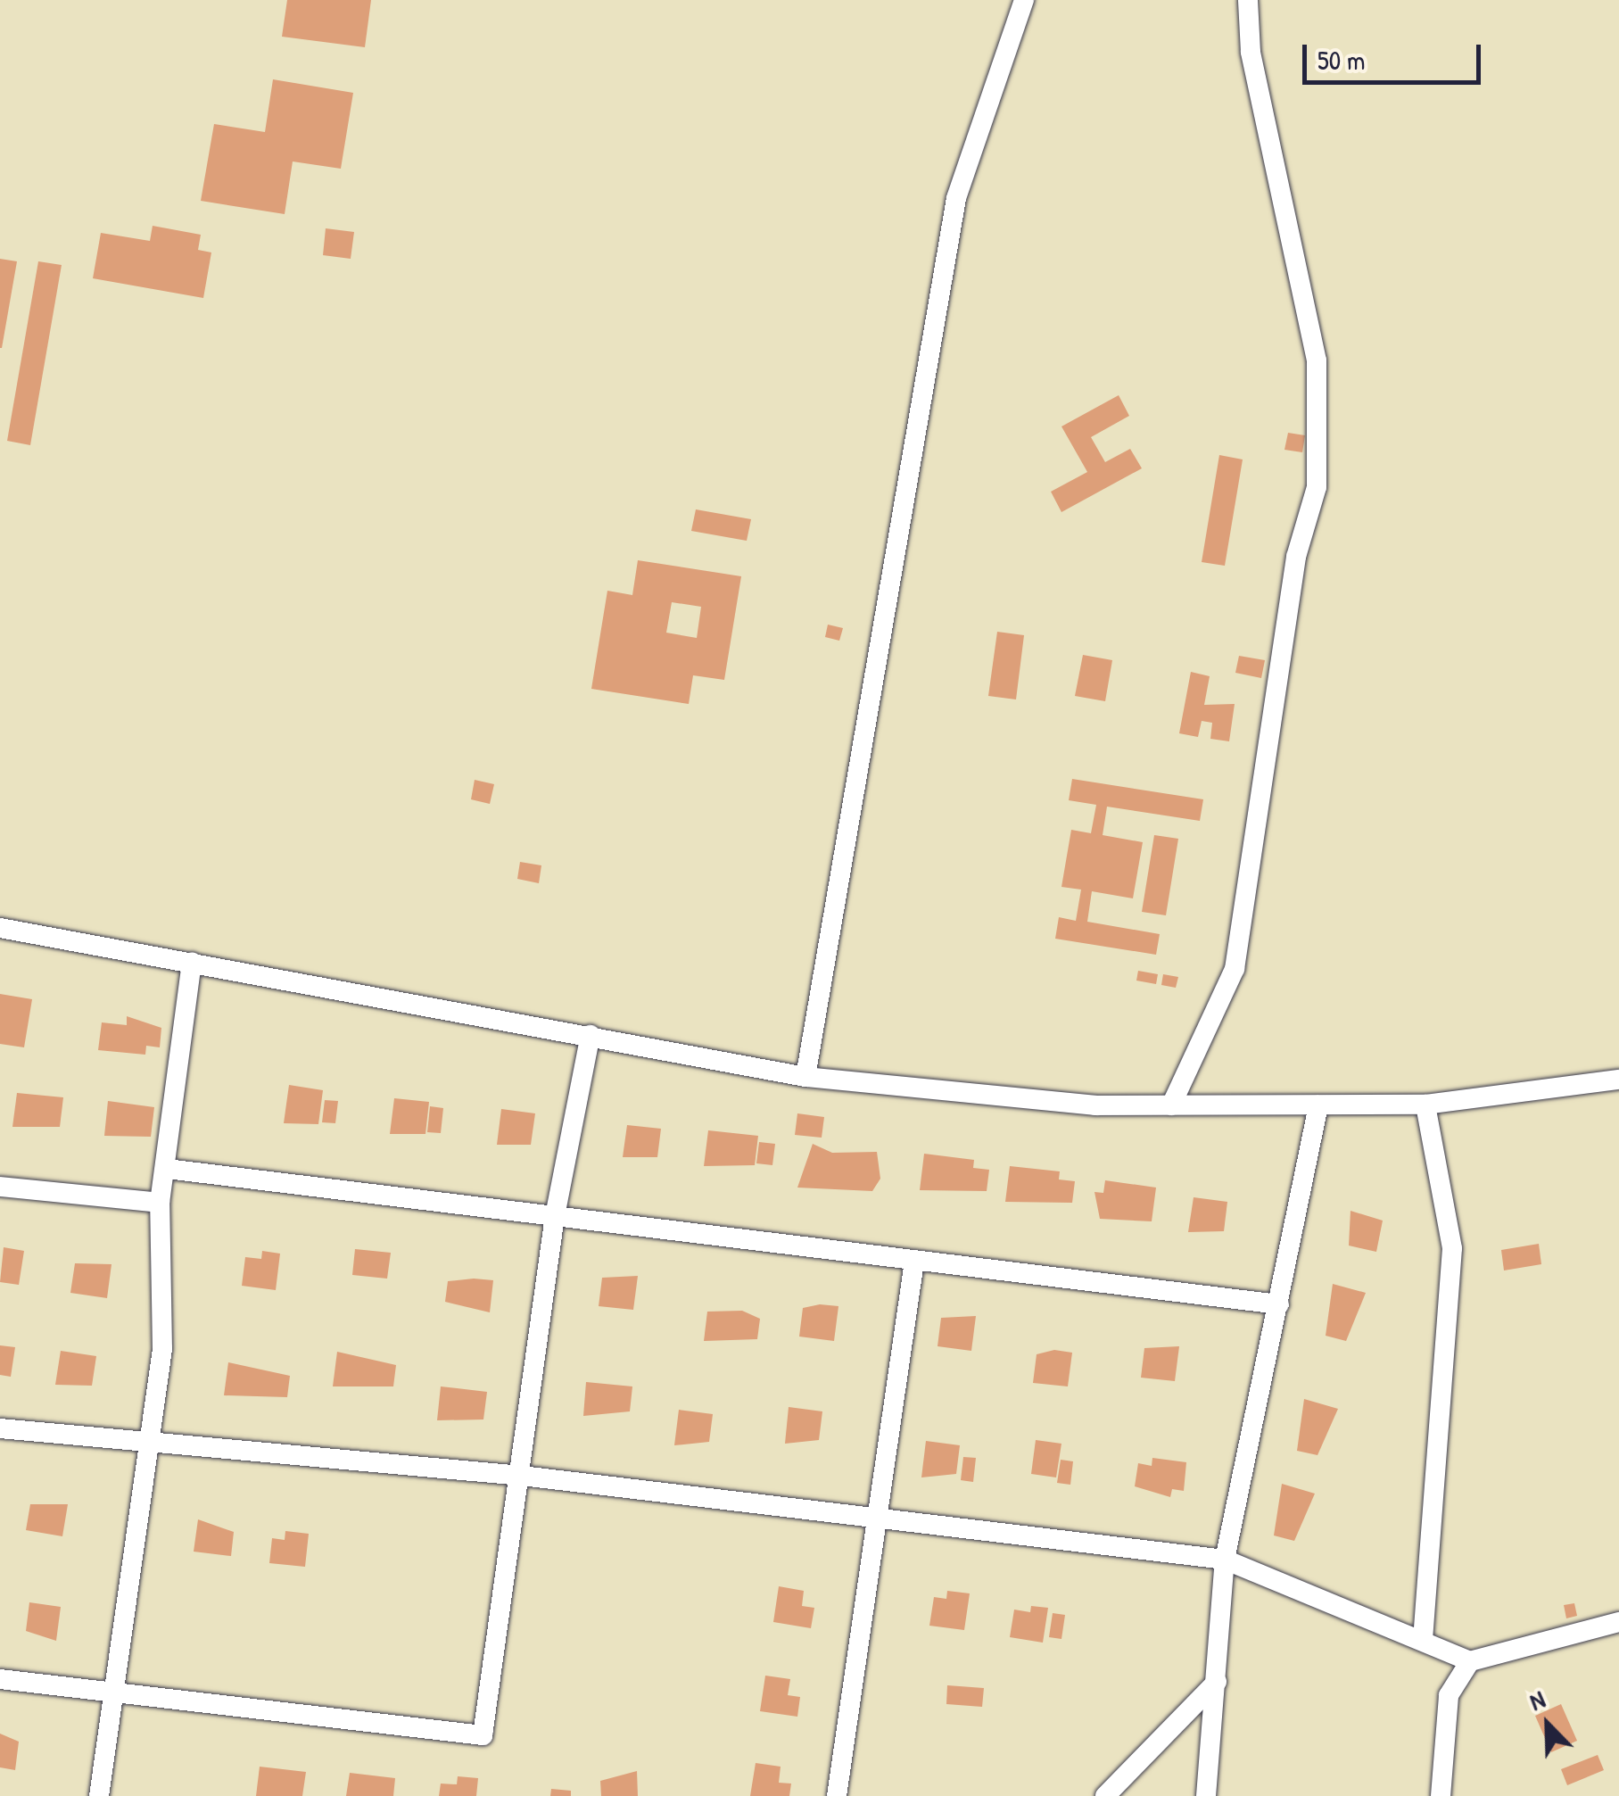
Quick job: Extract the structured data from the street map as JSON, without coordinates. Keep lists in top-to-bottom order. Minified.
{"scale_bar":"50 m","north":"top left"}
